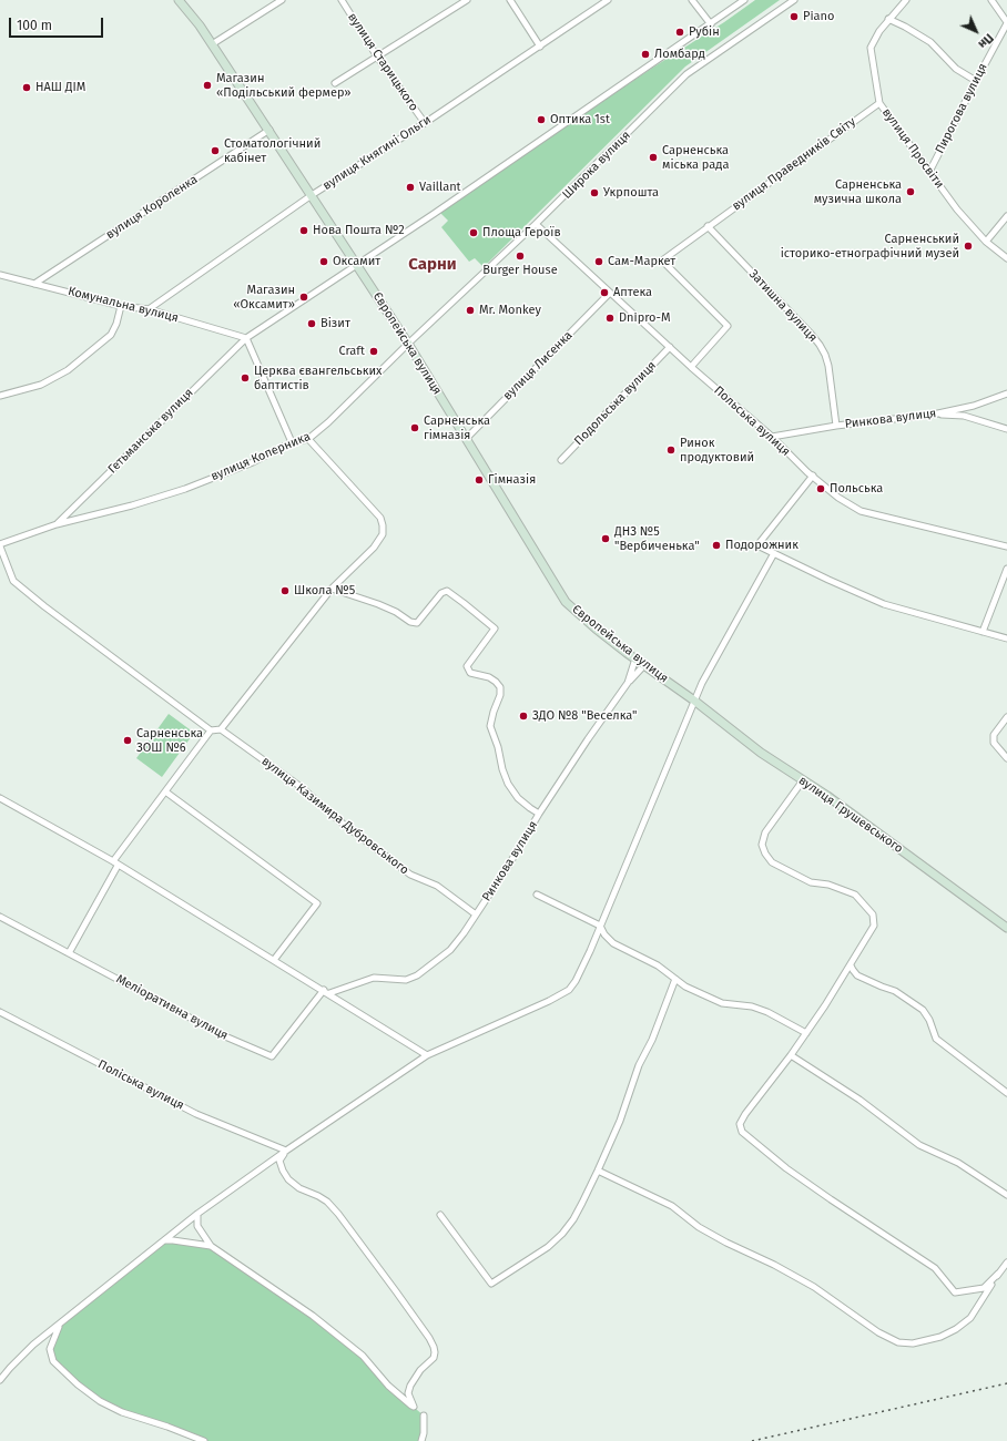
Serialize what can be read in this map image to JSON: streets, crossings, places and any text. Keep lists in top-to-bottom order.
{
  "streets": {
    "main road": ["Європейська вулиця", "вулиця Грушевського"],
    "street": [
      "вулиця Старицького",
      "Пирогова вулиця",
      "вулиця Просвіти",
      "вулиця Княгині Ольги",
      "вулиця Праведників Світу",
      "Широка вулиця",
      "вулиця Короленка",
      "Комунальна вулиця",
      "Затишна вулиця",
      "вулиця Лисенка",
      "Подольська вулиця",
      "Ринкова вулиця",
      "Польська вулиця",
      "Гетьманська вулиця",
      "вулиця Коперника",
      "вулиця Казимира Дубровського",
      "Меліоративна вулиця",
      "Поліська вулиця"
    ]
  },
  "crossings": [
    ["вулиця Старицького", "вулиця Княгині Ольги"],
    ["Пирогова вулиця", "вулиця Просвіти"],
    ["вулиця Просвіти", "вулиця Праведників Світу"],
    ["вулиця Княгині Ольги", "Комунальна вулиця"],
    ["вулиця Княгині Ольги", "Європейська вулиця"],
    ["вулиця Праведників Світу", "Затишна вулиця"],
    ["вулиця Праведників Світу", "Польська вулиця"],
    ["Широка вулиця", "Європейська вулиця"],
    ["Широка вулиця", "Польська вулиця"],
    ["Широка вулиця", "вулиця Коперника"],
    ["вулиця Короленка", "Комунальна вулиця"],
    ["вулиця Короленка", "Європейська вулиця"],
    ["Комунальна вулиця", "Гетьманська вулиця"],
    ["Затишна вулиця", "Ринкова вулиця"],
    ["Європейська вулиця", "вулиця Лисенка"],
    ["Європейська вулиця", "Ринкова вулиця"],
    ["Європейська вулиця", "Гетьманська вулиця"],
    ["Європейська вулиця", "вулиця Коперника"],
    ["Європейська вулиця", "вулиця Грушевського"],
    ["вулиця Лисенка", "Польська вулиця"],
    ["Подольська вулиця", "Польська вулиця"],
    ["Ринкова вулиця", "Польська вулиця"],
    ["Ринкова вулиця", "вулиця Казимира Дубровського"],
    ["Гетьманська вулиця", "вулиця Коперника"]
  ],
  "districts": ["Сарни"],
  "places": [
    "Piano",
    "Рубін",
    "Ломбард",
    "Магазин «Подільський фермер»",
    "НАШ ДІМ",
    "Оптика 1st",
    "Стоматологічний кабінет",
    "Сарненська міська рада",
    "Vaillant",
    "Сарненська музична школа",
    "Укрпошта",
    "Нова Пошта №2",
    "Площа Героїв",
    "Сарненський історико-етнографічний музей",
    "Burger House",
    "Оксамит",
    "Сам-Маркет",
    "Аптека",
    "Магазин «Оксамит»",
    "Mr. Monkey",
    "Dnipro-M",
    "Візит",
    "Craft",
    "Церква євангельських баптистів",
    "Сарненська гімназія",
    "Ринок продуктовий",
    "Гімназія",
    "Польська",
    "ДНЗ №5 \"Вербиченька\"",
    "Подорожник",
    "Школа №5",
    "ЗДО №8 \"Веселка\"",
    "Сарненська ЗОШ №6"
  ],
  "scale_bar": "100 m",
  "north": "bottom right"
}
